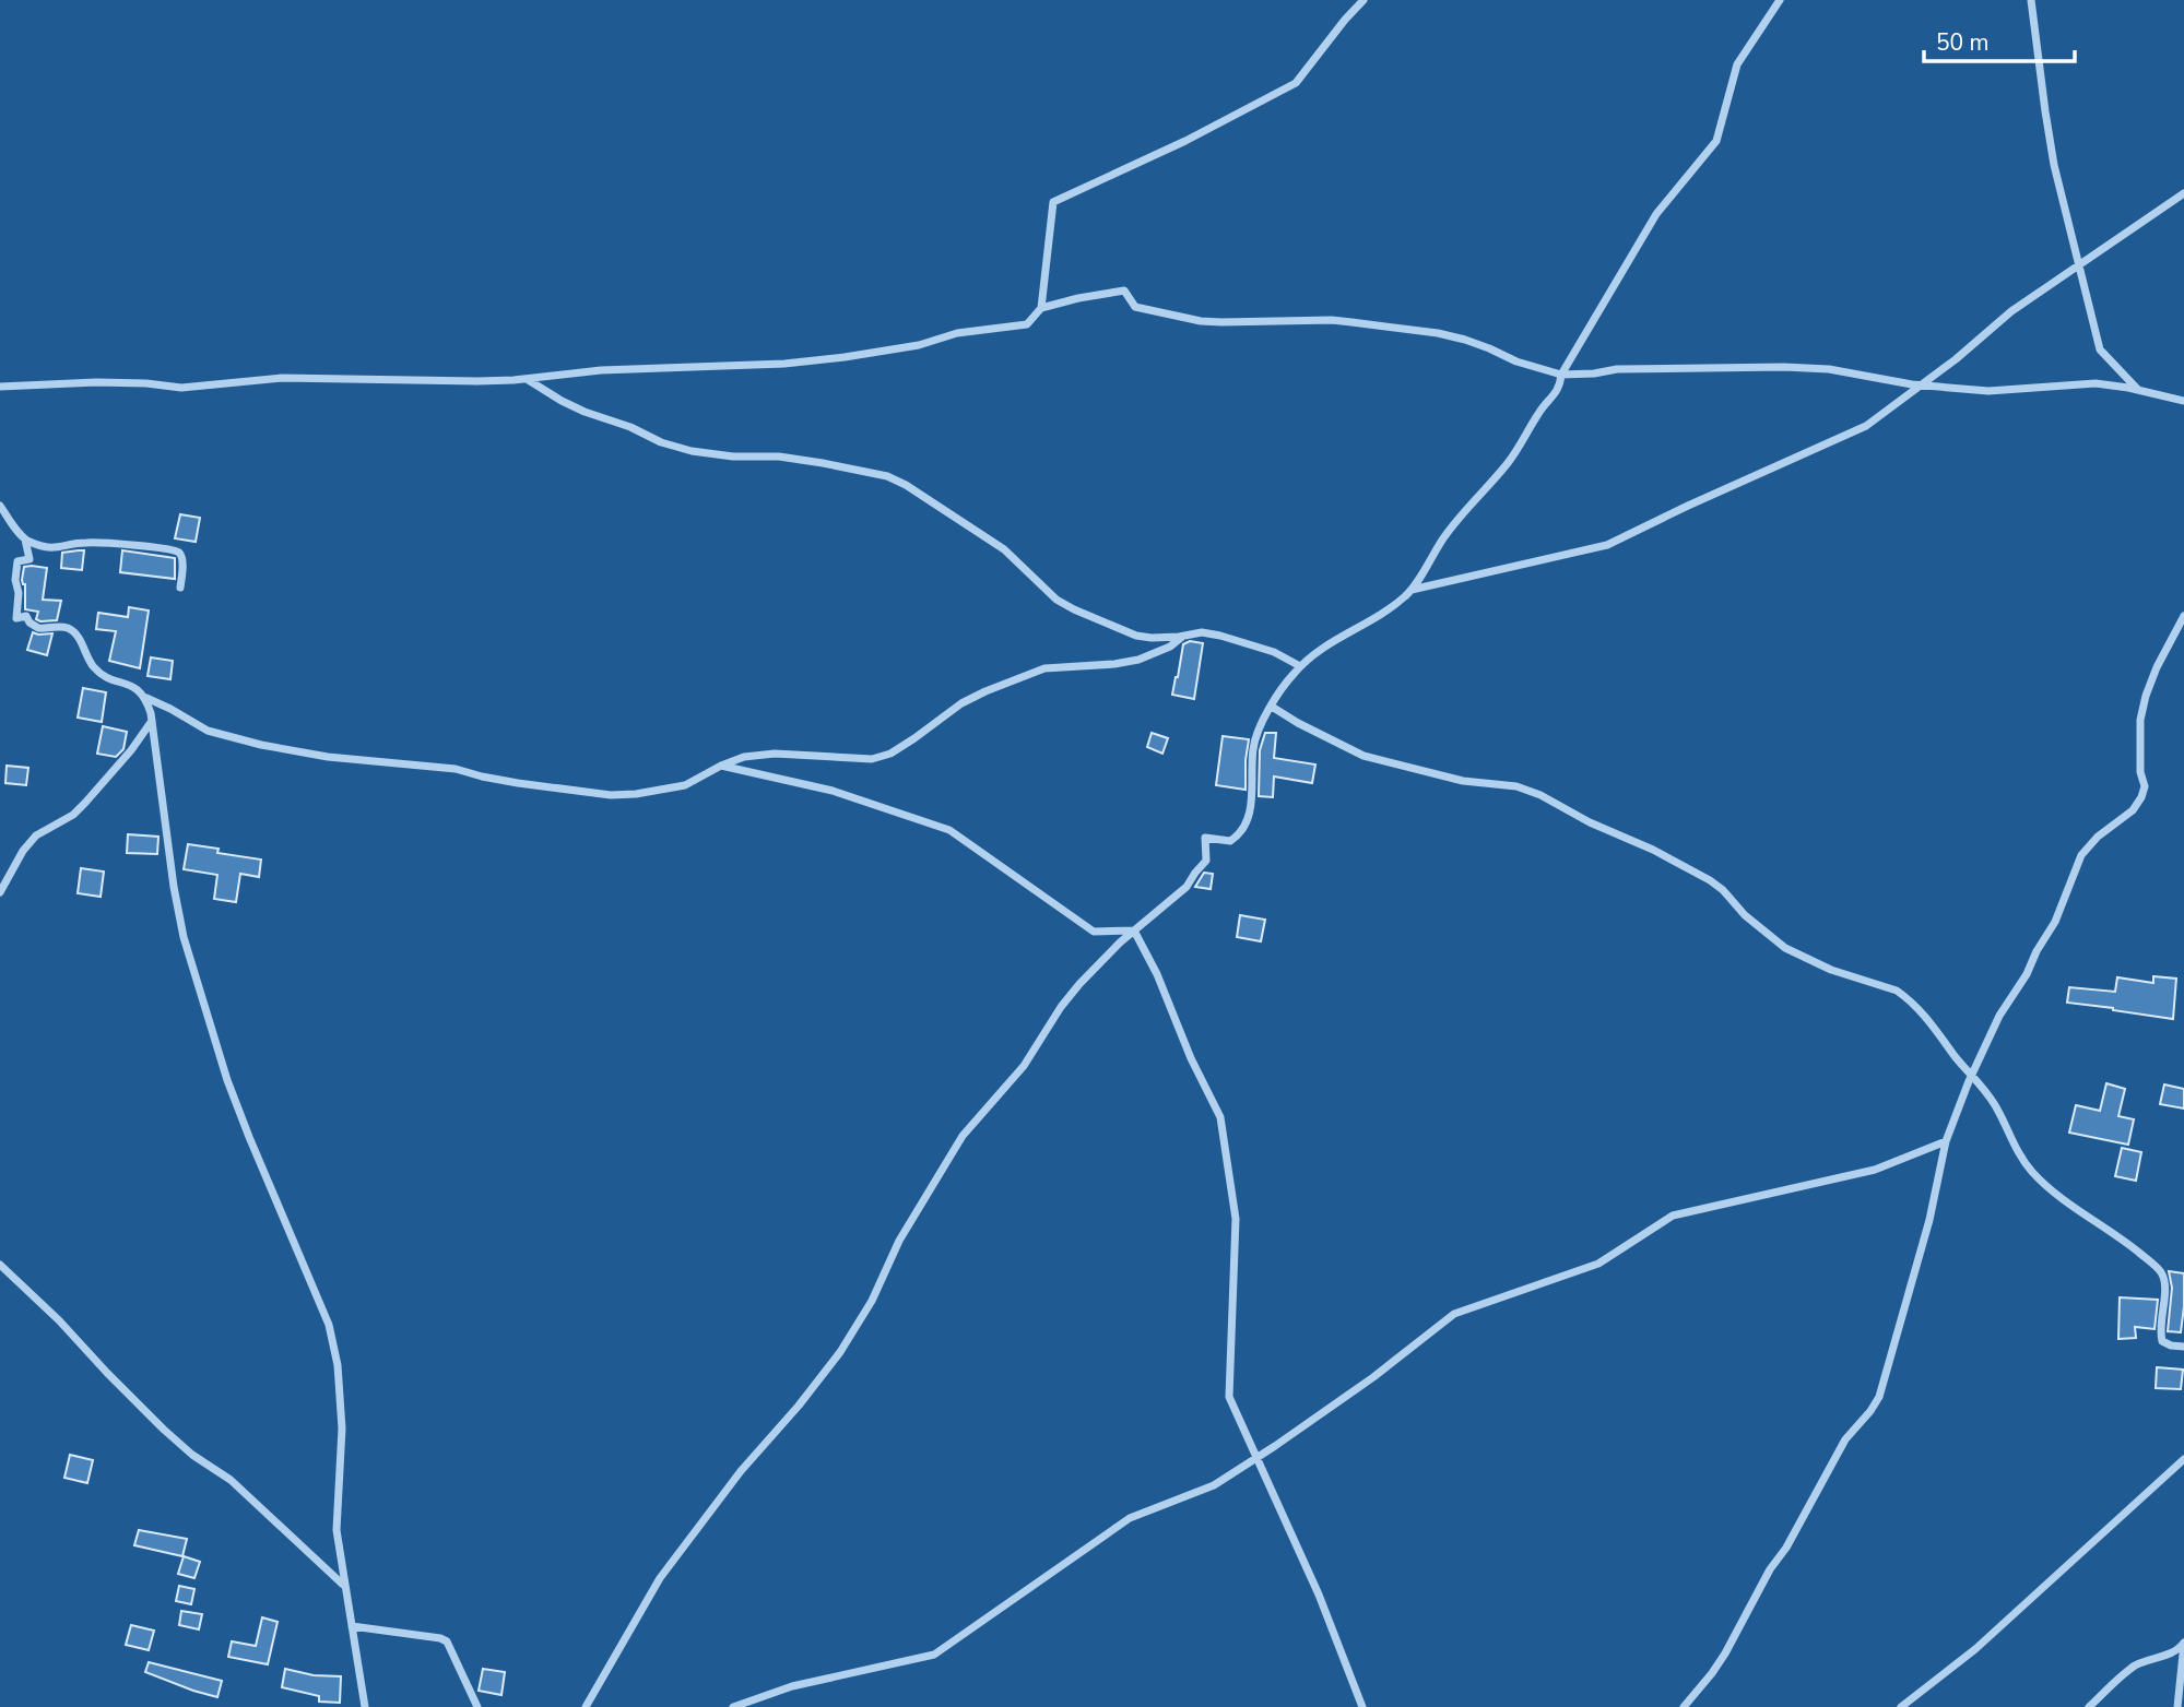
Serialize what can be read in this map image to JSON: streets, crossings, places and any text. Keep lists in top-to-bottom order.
{
  "scale_bar": "50 m"
}
